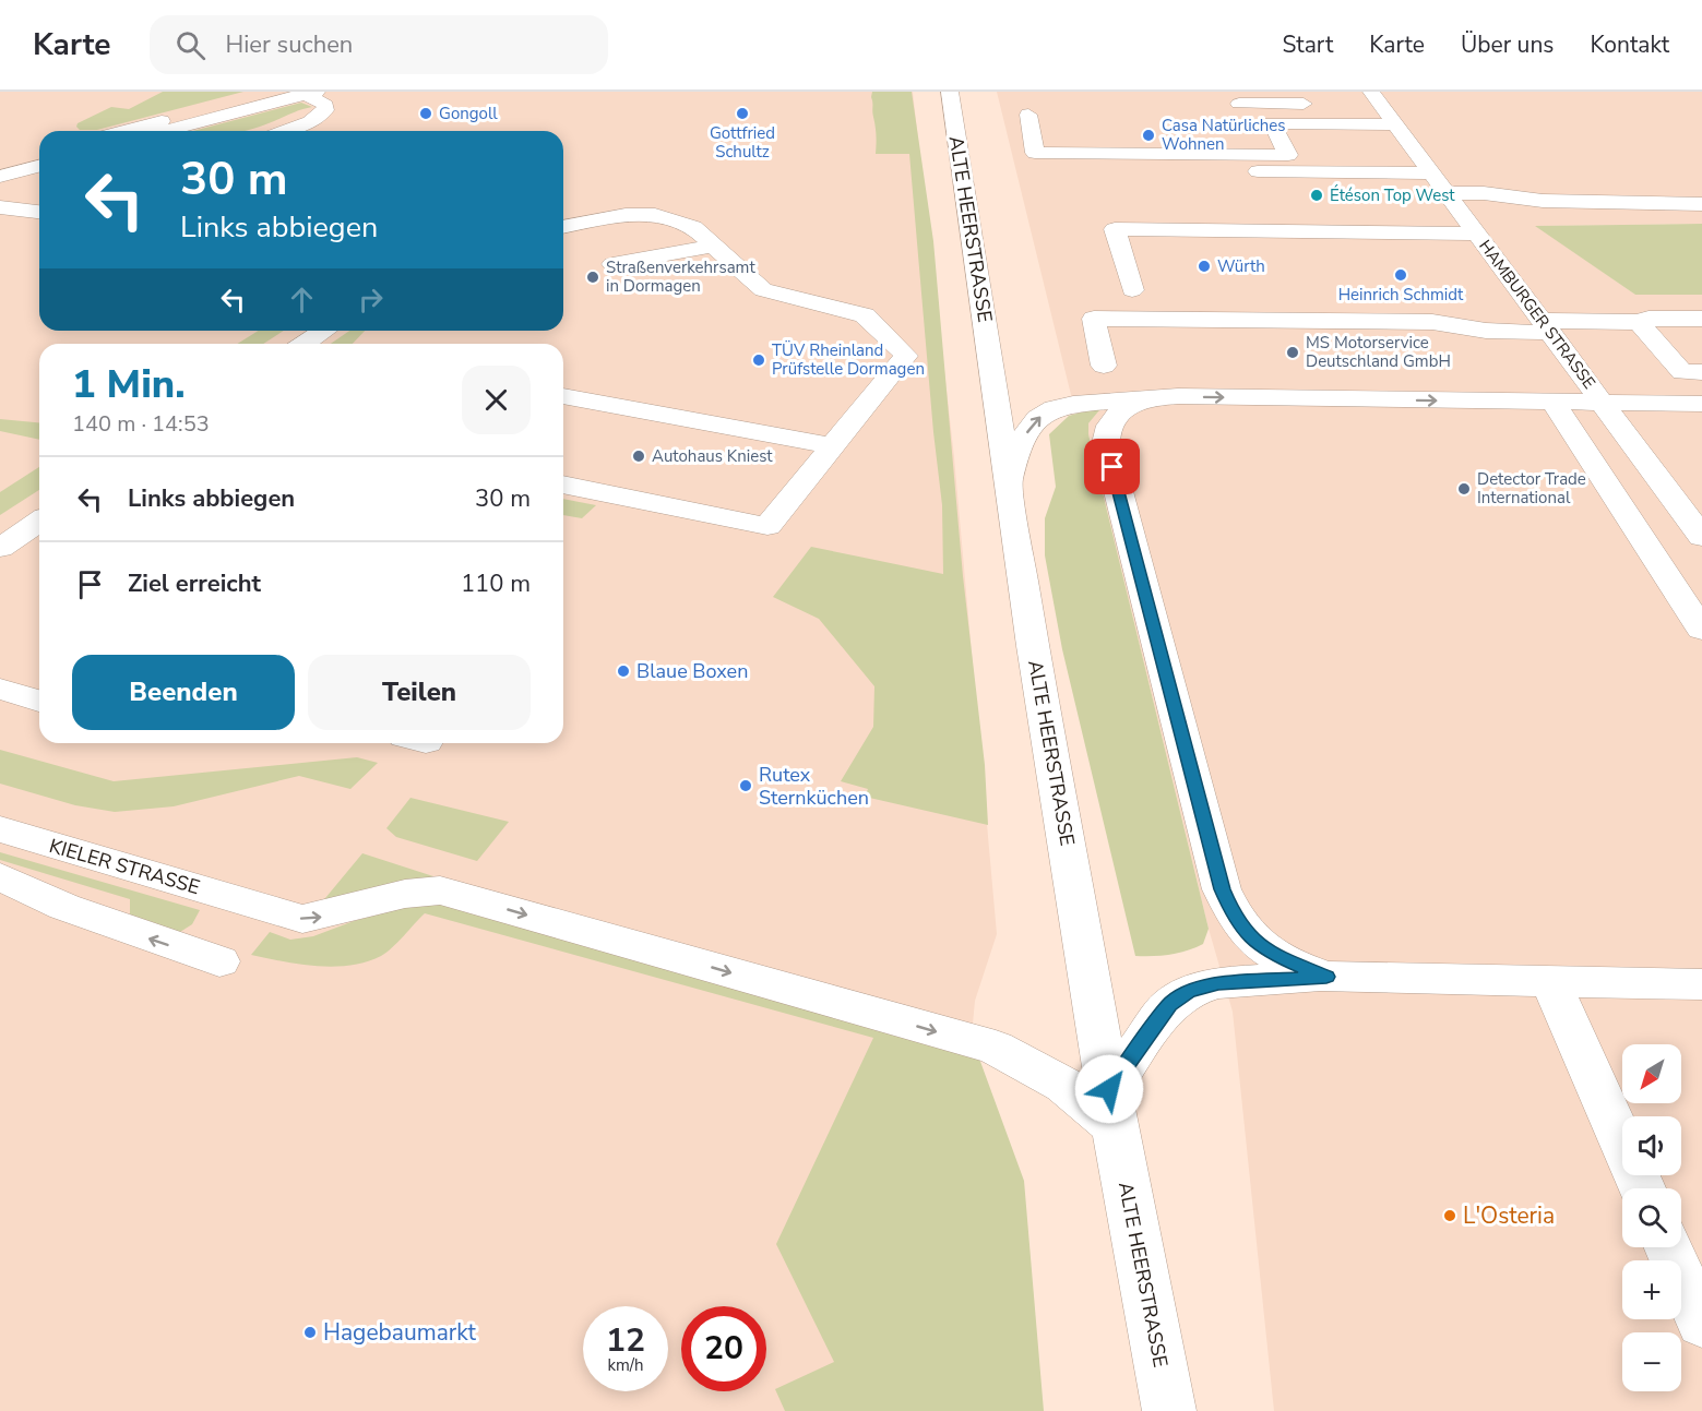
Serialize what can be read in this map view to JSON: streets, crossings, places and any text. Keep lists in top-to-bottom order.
{
  "streets": {
    "street": ["ALTE HEERSTRASSE", "HAMBURGER STRASSE", "KIELER STRASSE"]
  },
  "crossings": [
    ["ALTE HEERSTRASSE", "KIELER STRASSE"]
  ],
  "one_way": ["KIELER STRASSE"],
  "places": [
    "Gongoll",
    "Gottfried Schultz",
    "Casa Natürliches Wohnen",
    "Étéson Top West",
    "Würth",
    "Heinrich Schmidt",
    "Straßenverkehrsamt in Dormagen",
    "MS Motorservice Deutschland GmbH",
    "TÜV Rheinland Prüfstelle Dormagen",
    "Autohaus Kniest",
    "Detector Trade International",
    "Blaue Boxen",
    "Rutex Sternküchen",
    "L'Osteria",
    "Hagebaumarkt"
  ],
  "north": "bottom left",
  "page": {
    "header": "Karte",
    "search": "Hier suchen",
    "nav": [
      "Start",
      "Karte",
      "Über uns",
      "Kontakt"
    ],
    "turn": ["30 m", "Links abbiegen"],
    "heading": ["1 Min.", "140 m · 14:53"],
    "list": [
      {
        "name": "Links abbiegen",
        "value": "30 m"
      },
      {
        "name": "Ziel erreicht",
        "value": "110 m"
      }
    ],
    "buttons": ["Beenden", "Teilen"],
    "map_buttons": ["+", "−"],
    "speed": "12 km/h",
    "limit": "20"
  }
}
